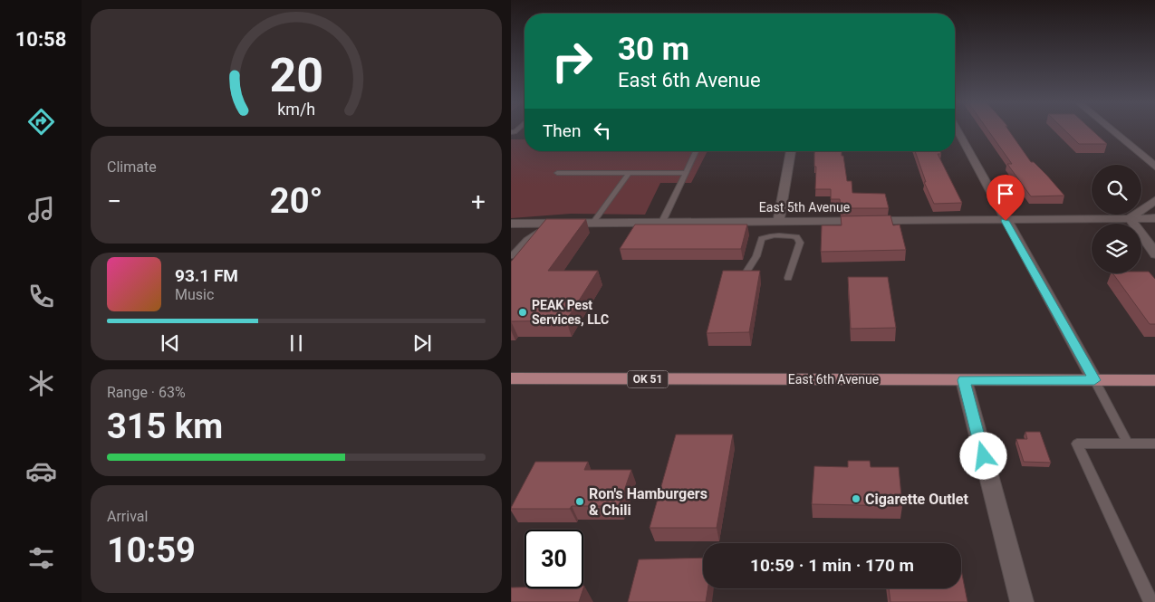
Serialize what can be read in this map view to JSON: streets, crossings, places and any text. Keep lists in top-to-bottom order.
{
  "streets": {
    "main road": ["OK 51", "East 6th Avenue"],
    "street": ["East 5th Avenue"]
  },
  "places": ["PEAK Pest Services, LLC", "Cigarette Outlet", "Ron's Hamburgers & Chili"],
  "page": {
    "tabs": "10:58",
    "turn": ["30 m", "East 6th Avenue"],
    "then": "Then",
    "tile": [
      "Climate",
      ["Range · 63%", "315 km"],
      ["Arrival", "10:59"]
    ],
    "heat": ["−", "20°", "+"],
    "song": ["93.1 FM", "Music"],
    "limit": "30",
    "trip": "10:59 · 1 min · 170 m",
    "gauge": ["20", "km/h"]
  }
}
